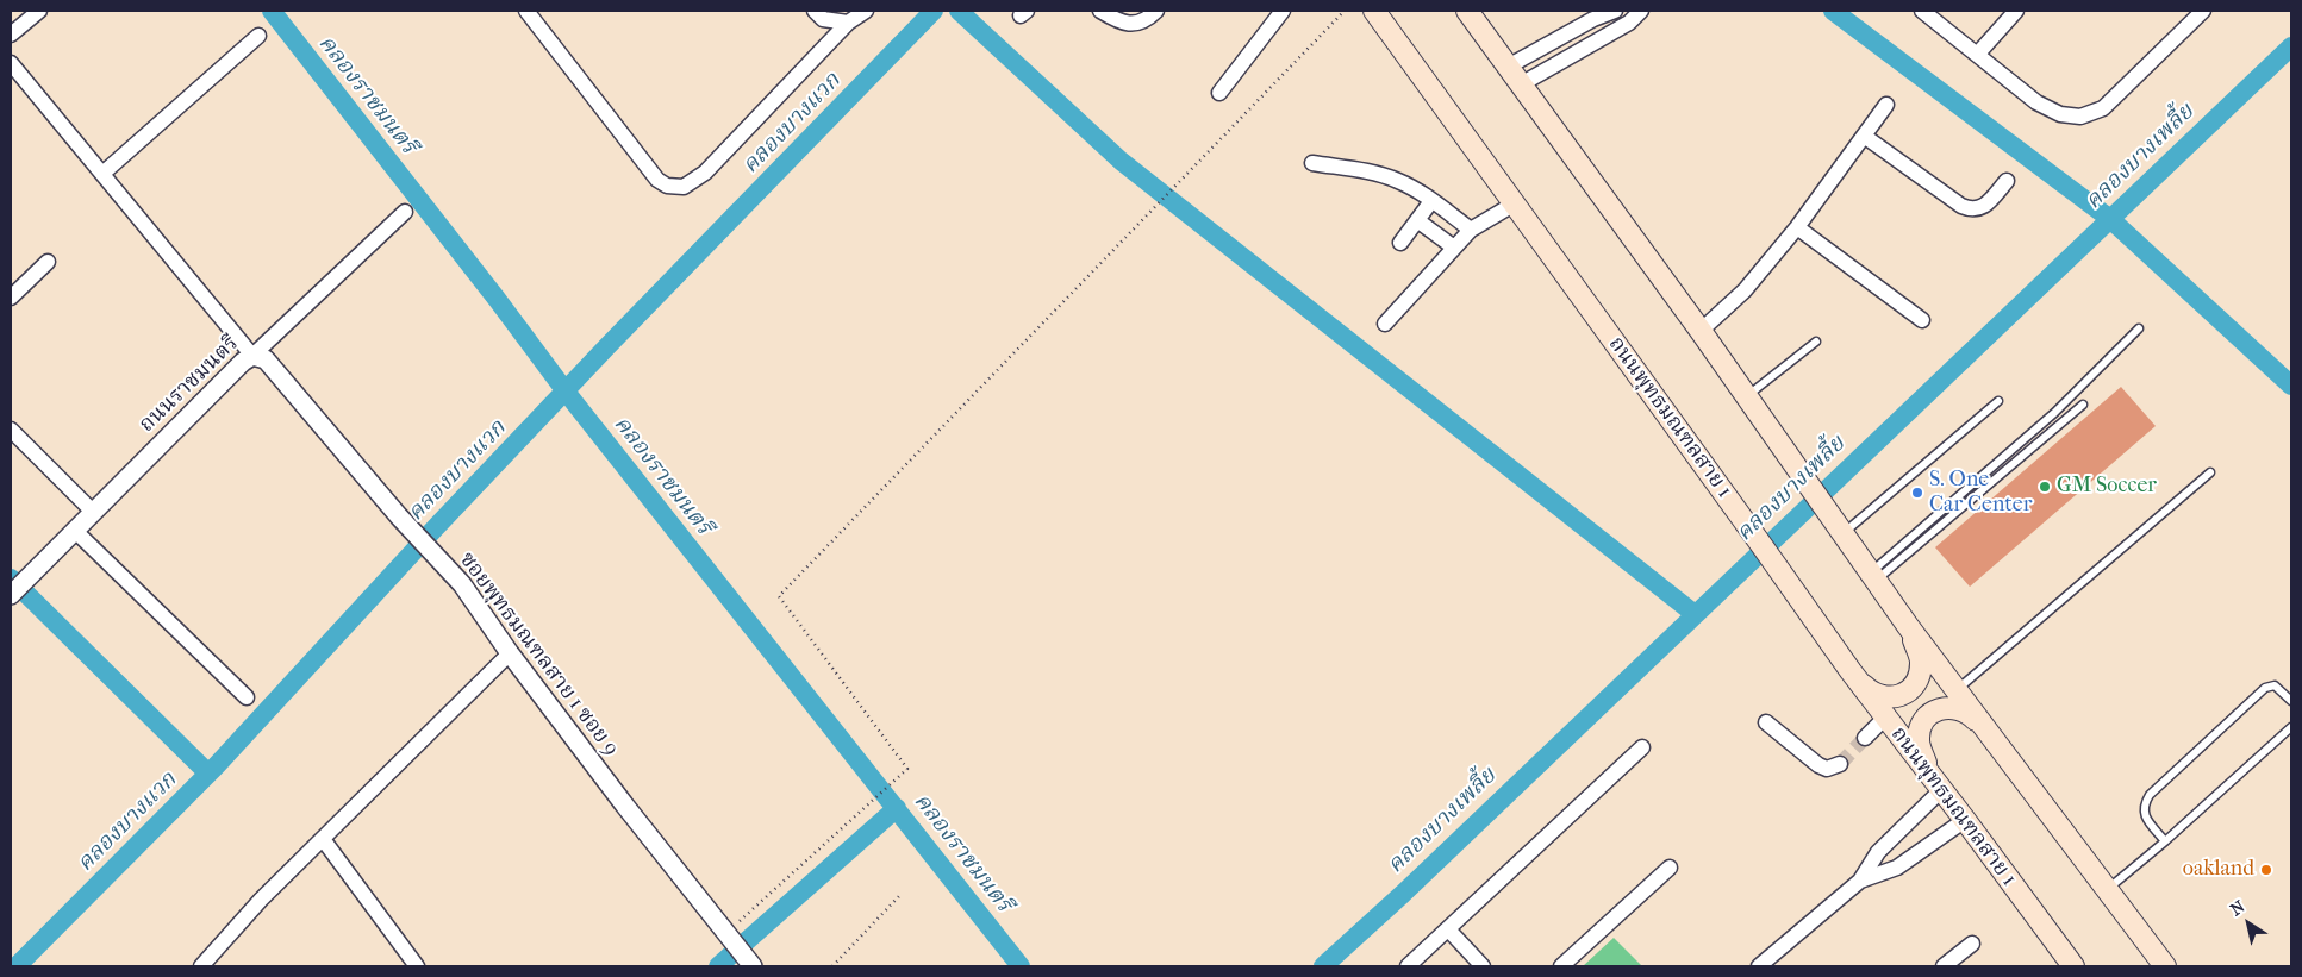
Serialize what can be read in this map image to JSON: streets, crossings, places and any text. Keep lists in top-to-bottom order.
{
  "streets": {
    "main road": ["ถนนพุทธมณฑลสาย 1"],
    "street": ["ถนนราชมนตรี", "ซอยพุทธมณฑลสาย 1 ซอย 9"]
  },
  "crossings": [
    ["ถนนราชมนตรี", "ซอยพุทธมณฑลสาย 1 ซอย 9"]
  ],
  "water": ["คลองราชมนตรี", "คลองบางแวก", "คลองบางเพลี้ย"],
  "places": ["GM Soccer", "S. One Car Center", "oakland"],
  "north": "top left"
}
